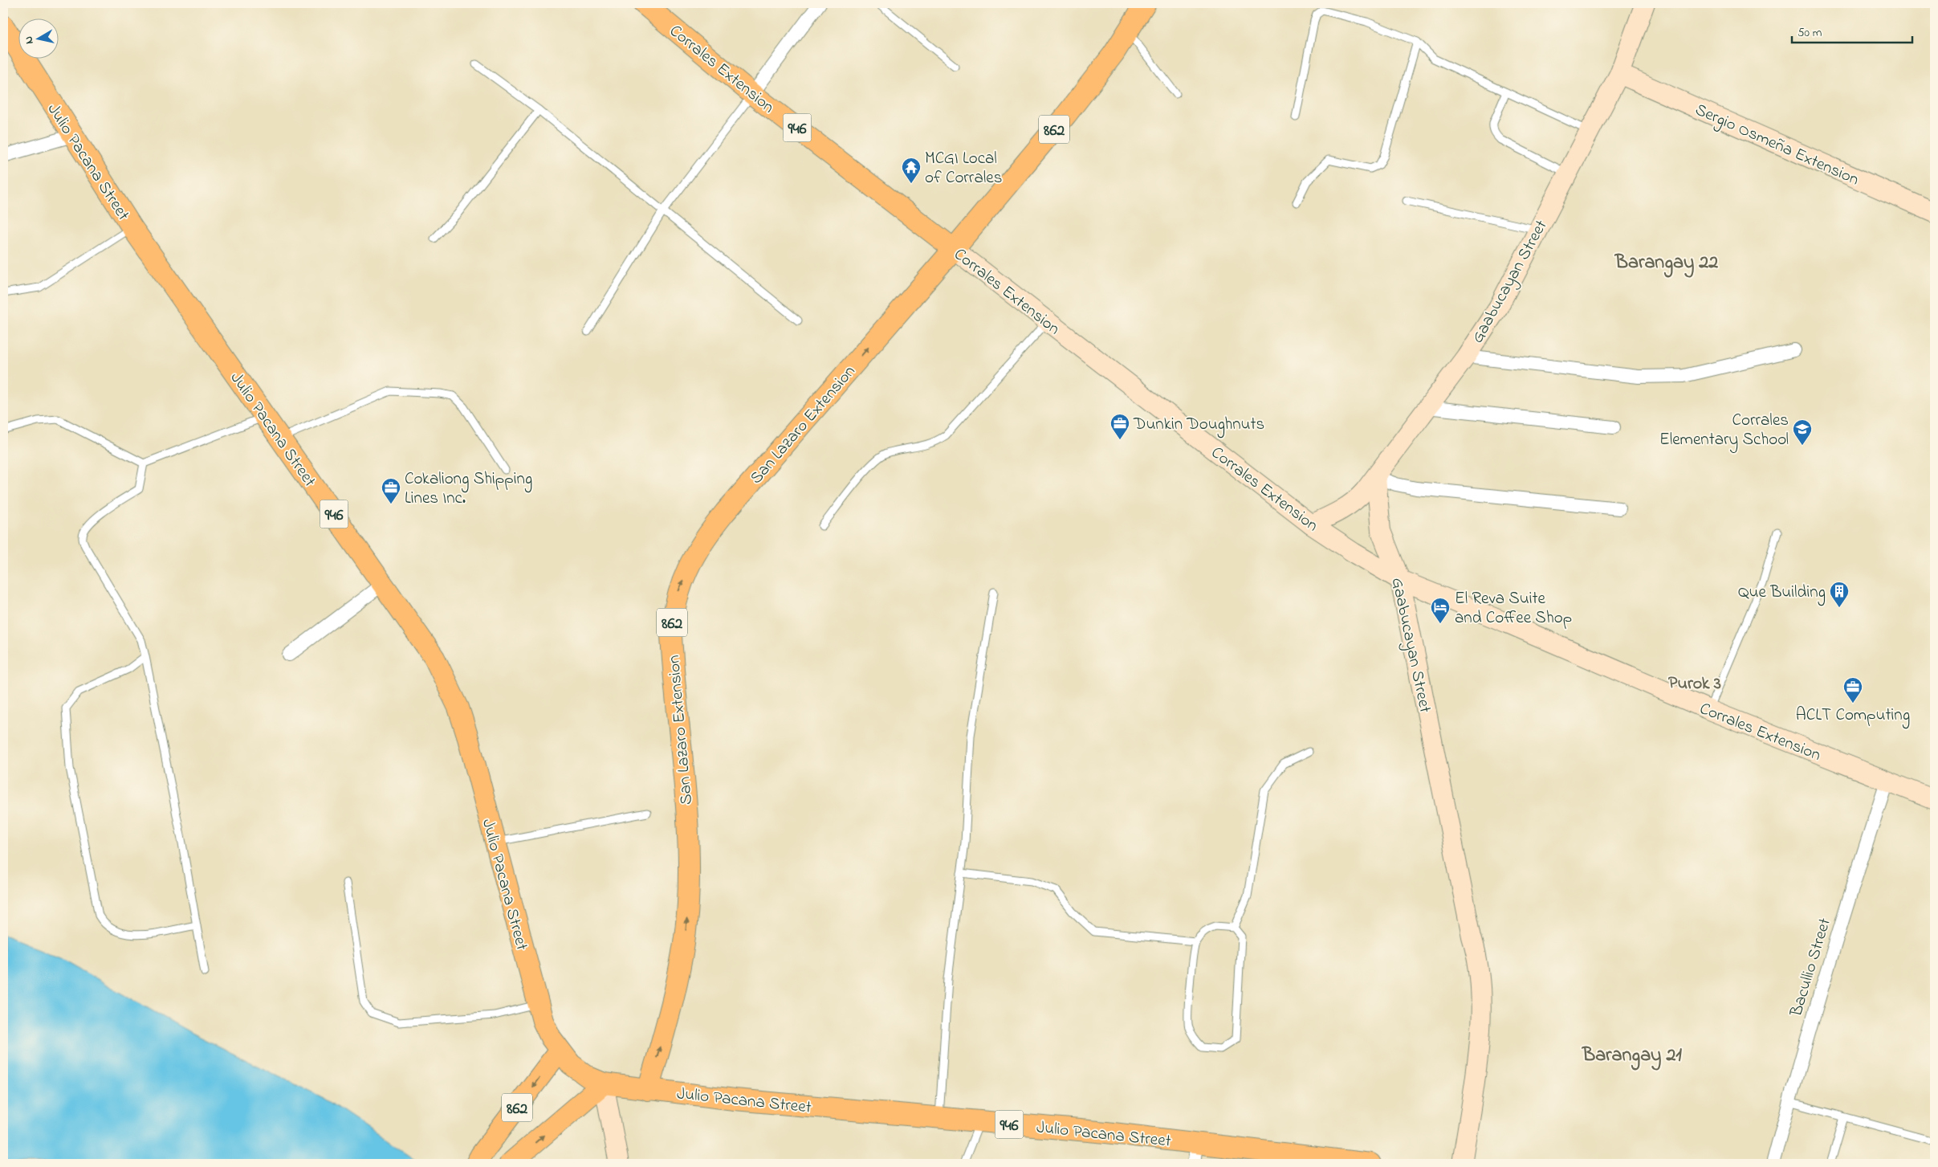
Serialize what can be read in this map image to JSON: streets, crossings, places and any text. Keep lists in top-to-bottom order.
{
  "streets": {
    "main road": [
      "Corrales Extension",
      "946",
      "862",
      "Sergio Osmeña Extension",
      "Julio Pacana Street",
      "Gaabucayan Street",
      "San Lazaro Extension"
    ],
    "street": ["Bacullio Street"]
  },
  "crossings": [
    ["Corrales Extension", "862"],
    ["Corrales Extension", "Gaabucayan Street"],
    ["Corrales Extension", "San Lazaro Extension"],
    ["Corrales Extension", "Bacullio Street"],
    ["862", "Julio Pacana Street"],
    ["862", "San Lazaro Extension"],
    ["Sergio Osmeña Extension", "Gaabucayan Street"],
    ["Julio Pacana Street", "San Lazaro Extension"]
  ],
  "one_way": ["San Lazaro Extension"],
  "districts": ["Barangay 22", "Purok 3", "Barangay 21"],
  "places": {
    "temple": ["MCGI Local of Corrales"],
    "office": ["Dunkin Doughnuts", "Cokaliong Shipping Lines Inc.", "ACLT Computing"],
    "school or university": ["Corrales Elementary School"],
    "building": ["Que Building"],
    "hotel": ["El Reva Suite and Coffee Shop"]
  },
  "scale_bar": "50 m",
  "north": "left"
}
